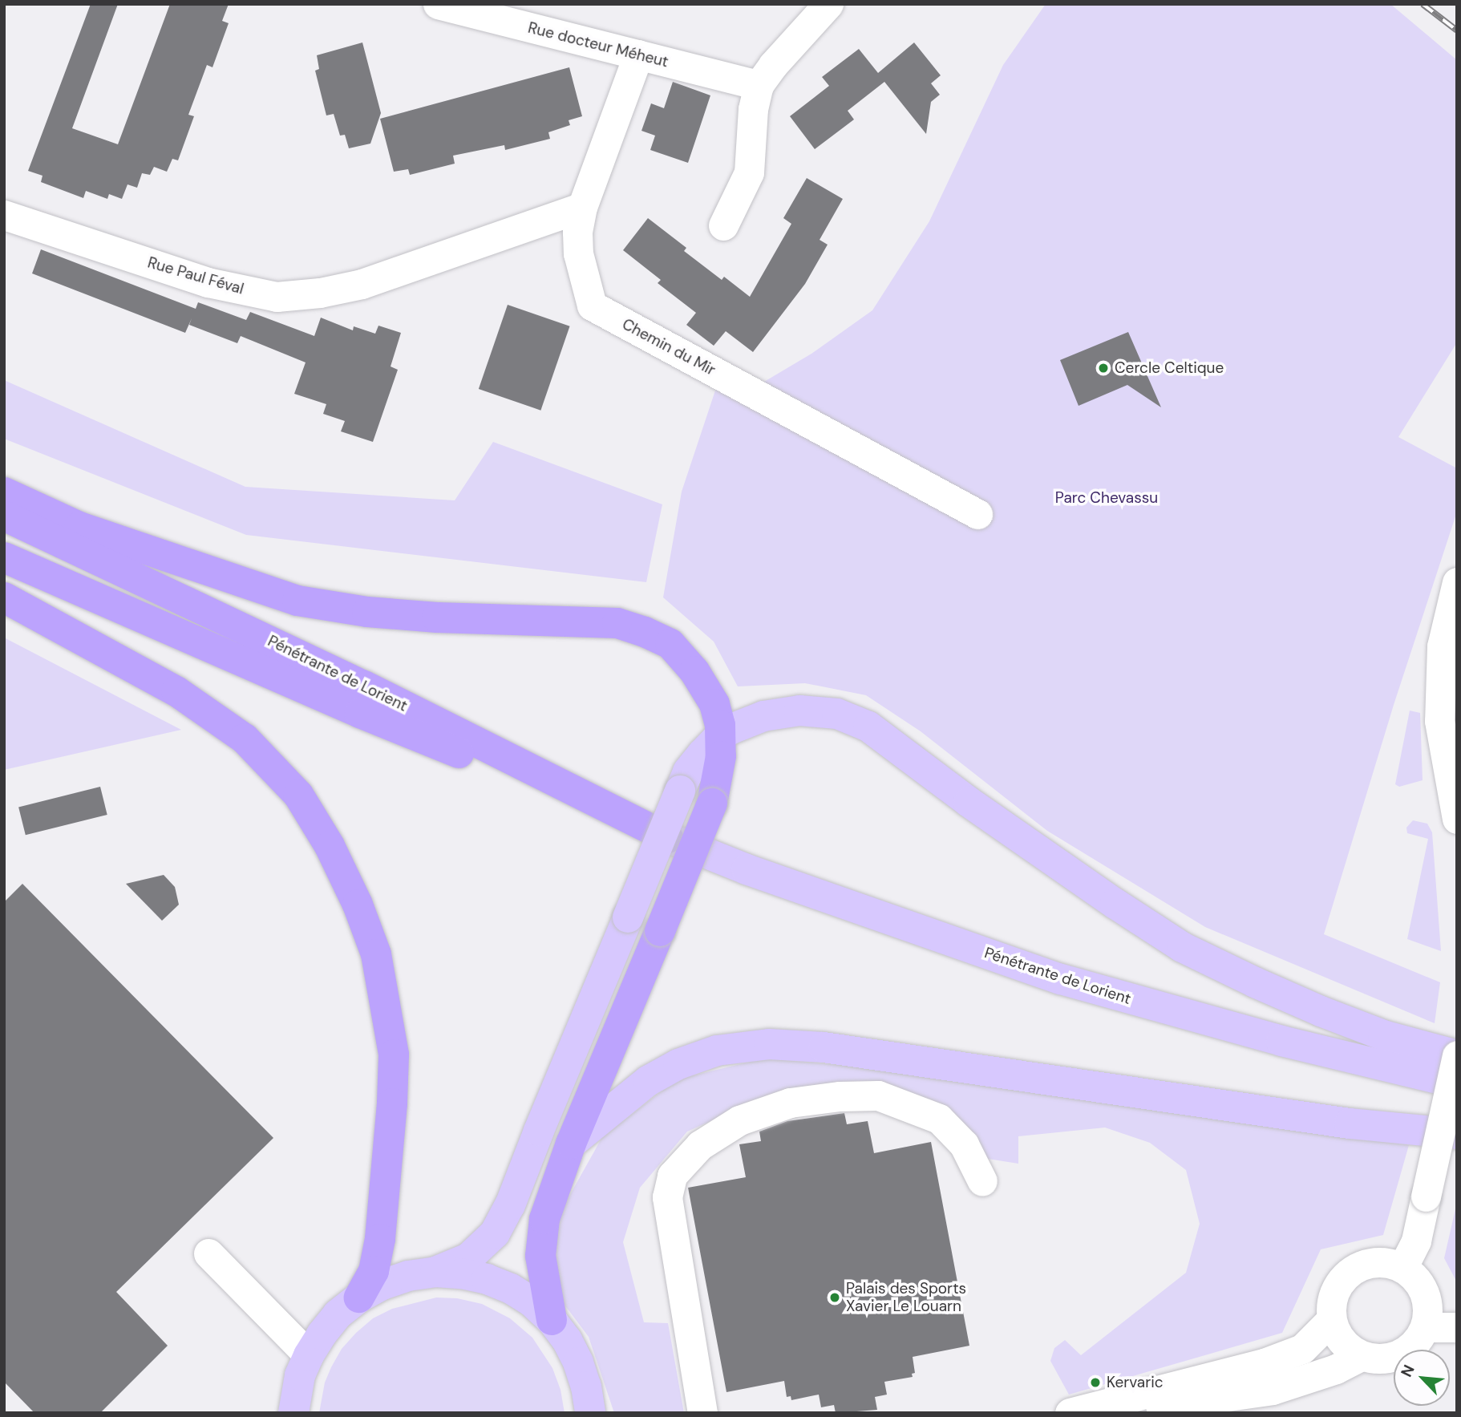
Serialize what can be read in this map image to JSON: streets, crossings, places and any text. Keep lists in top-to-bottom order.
{
  "streets": {
    "highway": ["Pénétrante de Lorient"],
    "street": ["Rue docteur Méheut", "Rue Paul Féval", "Chemin du Mir"]
  },
  "crossings": [
    ["Rue docteur Méheut", "Chemin du Mir"],
    ["Rue Paul Féval", "Chemin du Mir"]
  ],
  "parks": ["Parc Chevassu"],
  "places": ["Cercle Celtique", "Palais des Sports Xavier Le Louarn", "Kervaric"],
  "north": "top left"
}
